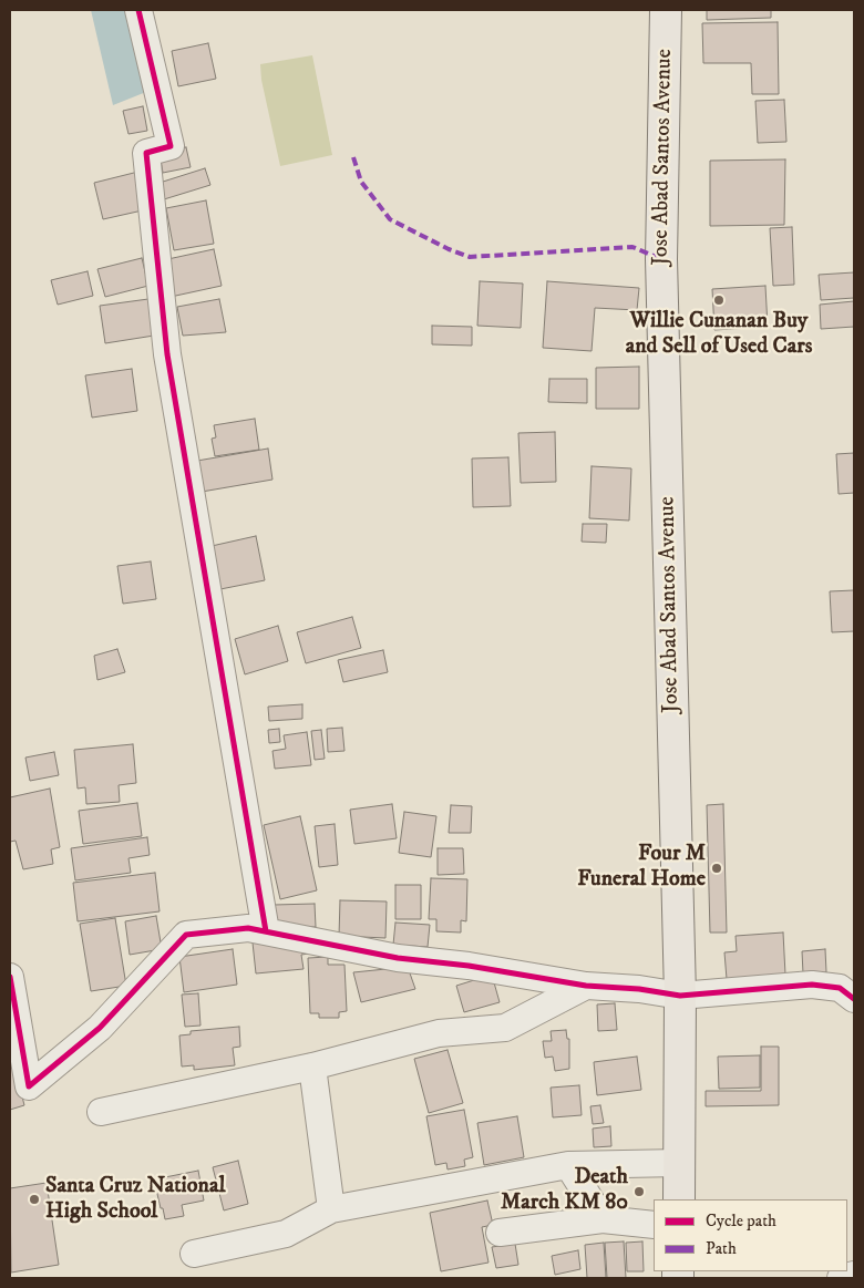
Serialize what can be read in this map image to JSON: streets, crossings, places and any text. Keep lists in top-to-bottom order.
{
  "streets": {
    "main road": ["Jose Abad Santos Avenue"]
  },
  "places": [
    "Willie Cunanan Buy and Sell of Used Cars",
    "Four M Funeral Home",
    "Death March KM 80",
    "Santa Cruz National High School"
  ],
  "legend": ["Cycle path", "Path"]
}
